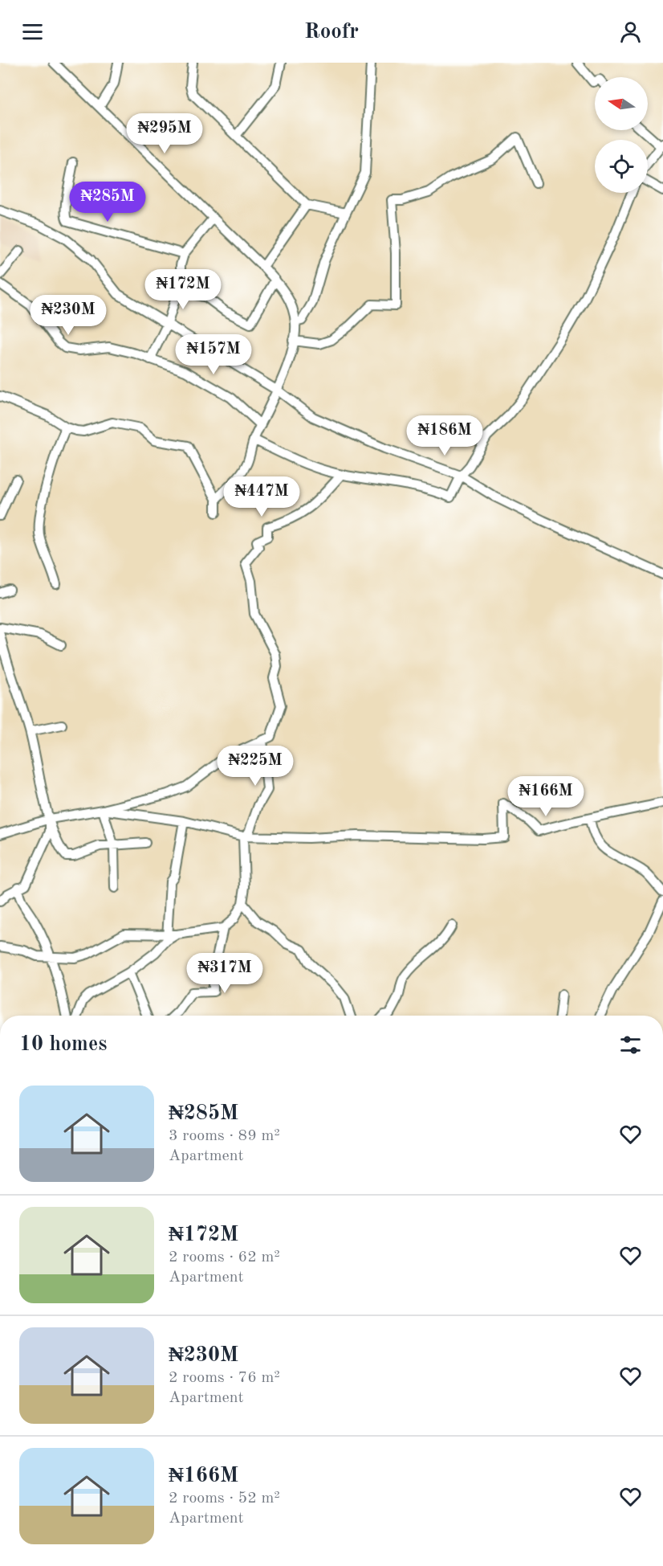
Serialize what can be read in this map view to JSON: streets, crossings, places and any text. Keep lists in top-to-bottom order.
{
  "north": "left",
  "page": {
    "header": "Roofr",
    "price": [
      "₦295M",
      "₦285M",
      "₦172M",
      "₦230M",
      "₦157M",
      "₦186M",
      "₦447M",
      "₦225M",
      "₦166M",
      "₦317M"
    ],
    "heading": "10 homes",
    "list": [
      {
        "name": "₦285M",
        "note": "3 rooms · 89 m² · Apartment"
      },
      {
        "name": "₦172M",
        "note": "2 rooms · 62 m² · Apartment"
      },
      {
        "name": "₦230M",
        "note": "2 rooms · 76 m² · Apartment"
      },
      {
        "name": "₦166M",
        "note": "2 rooms · 52 m² · Apartment"
      }
    ]
  }
}
